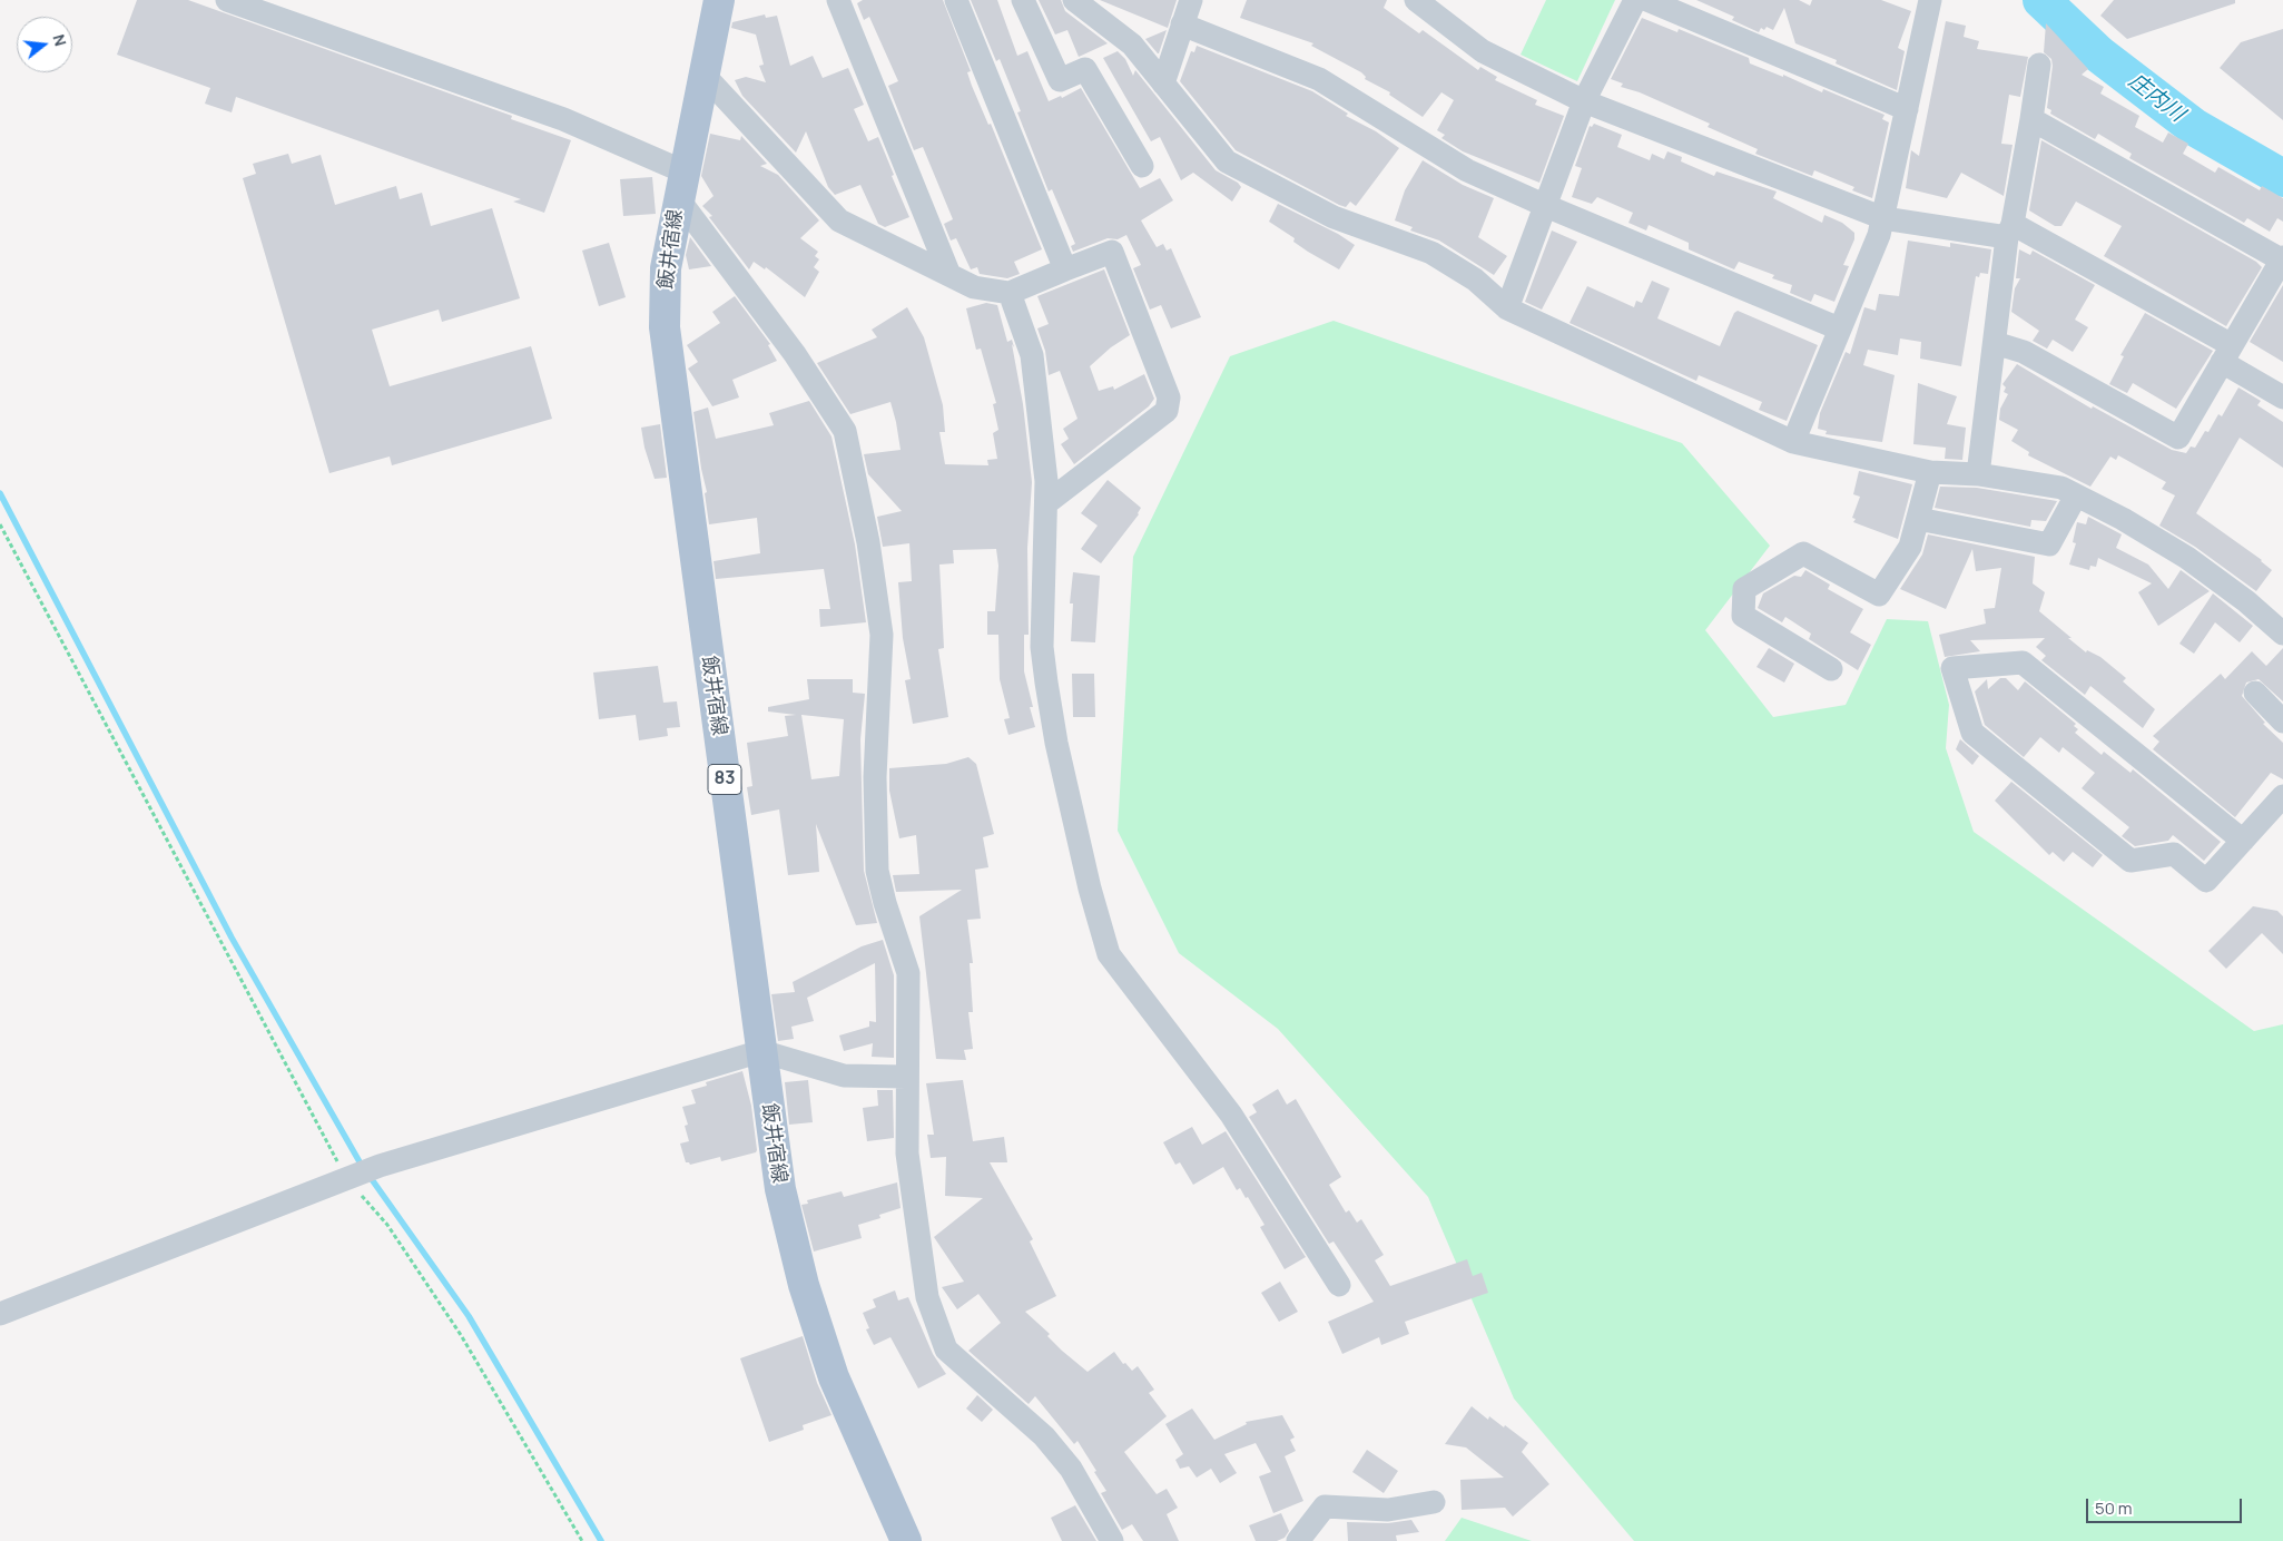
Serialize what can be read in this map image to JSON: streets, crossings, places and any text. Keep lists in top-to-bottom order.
{
  "streets": {
    "main road": ["飯井宿線", "83"]
  },
  "water": ["庄内川"],
  "scale_bar": "50 m",
  "north": "right"
}
